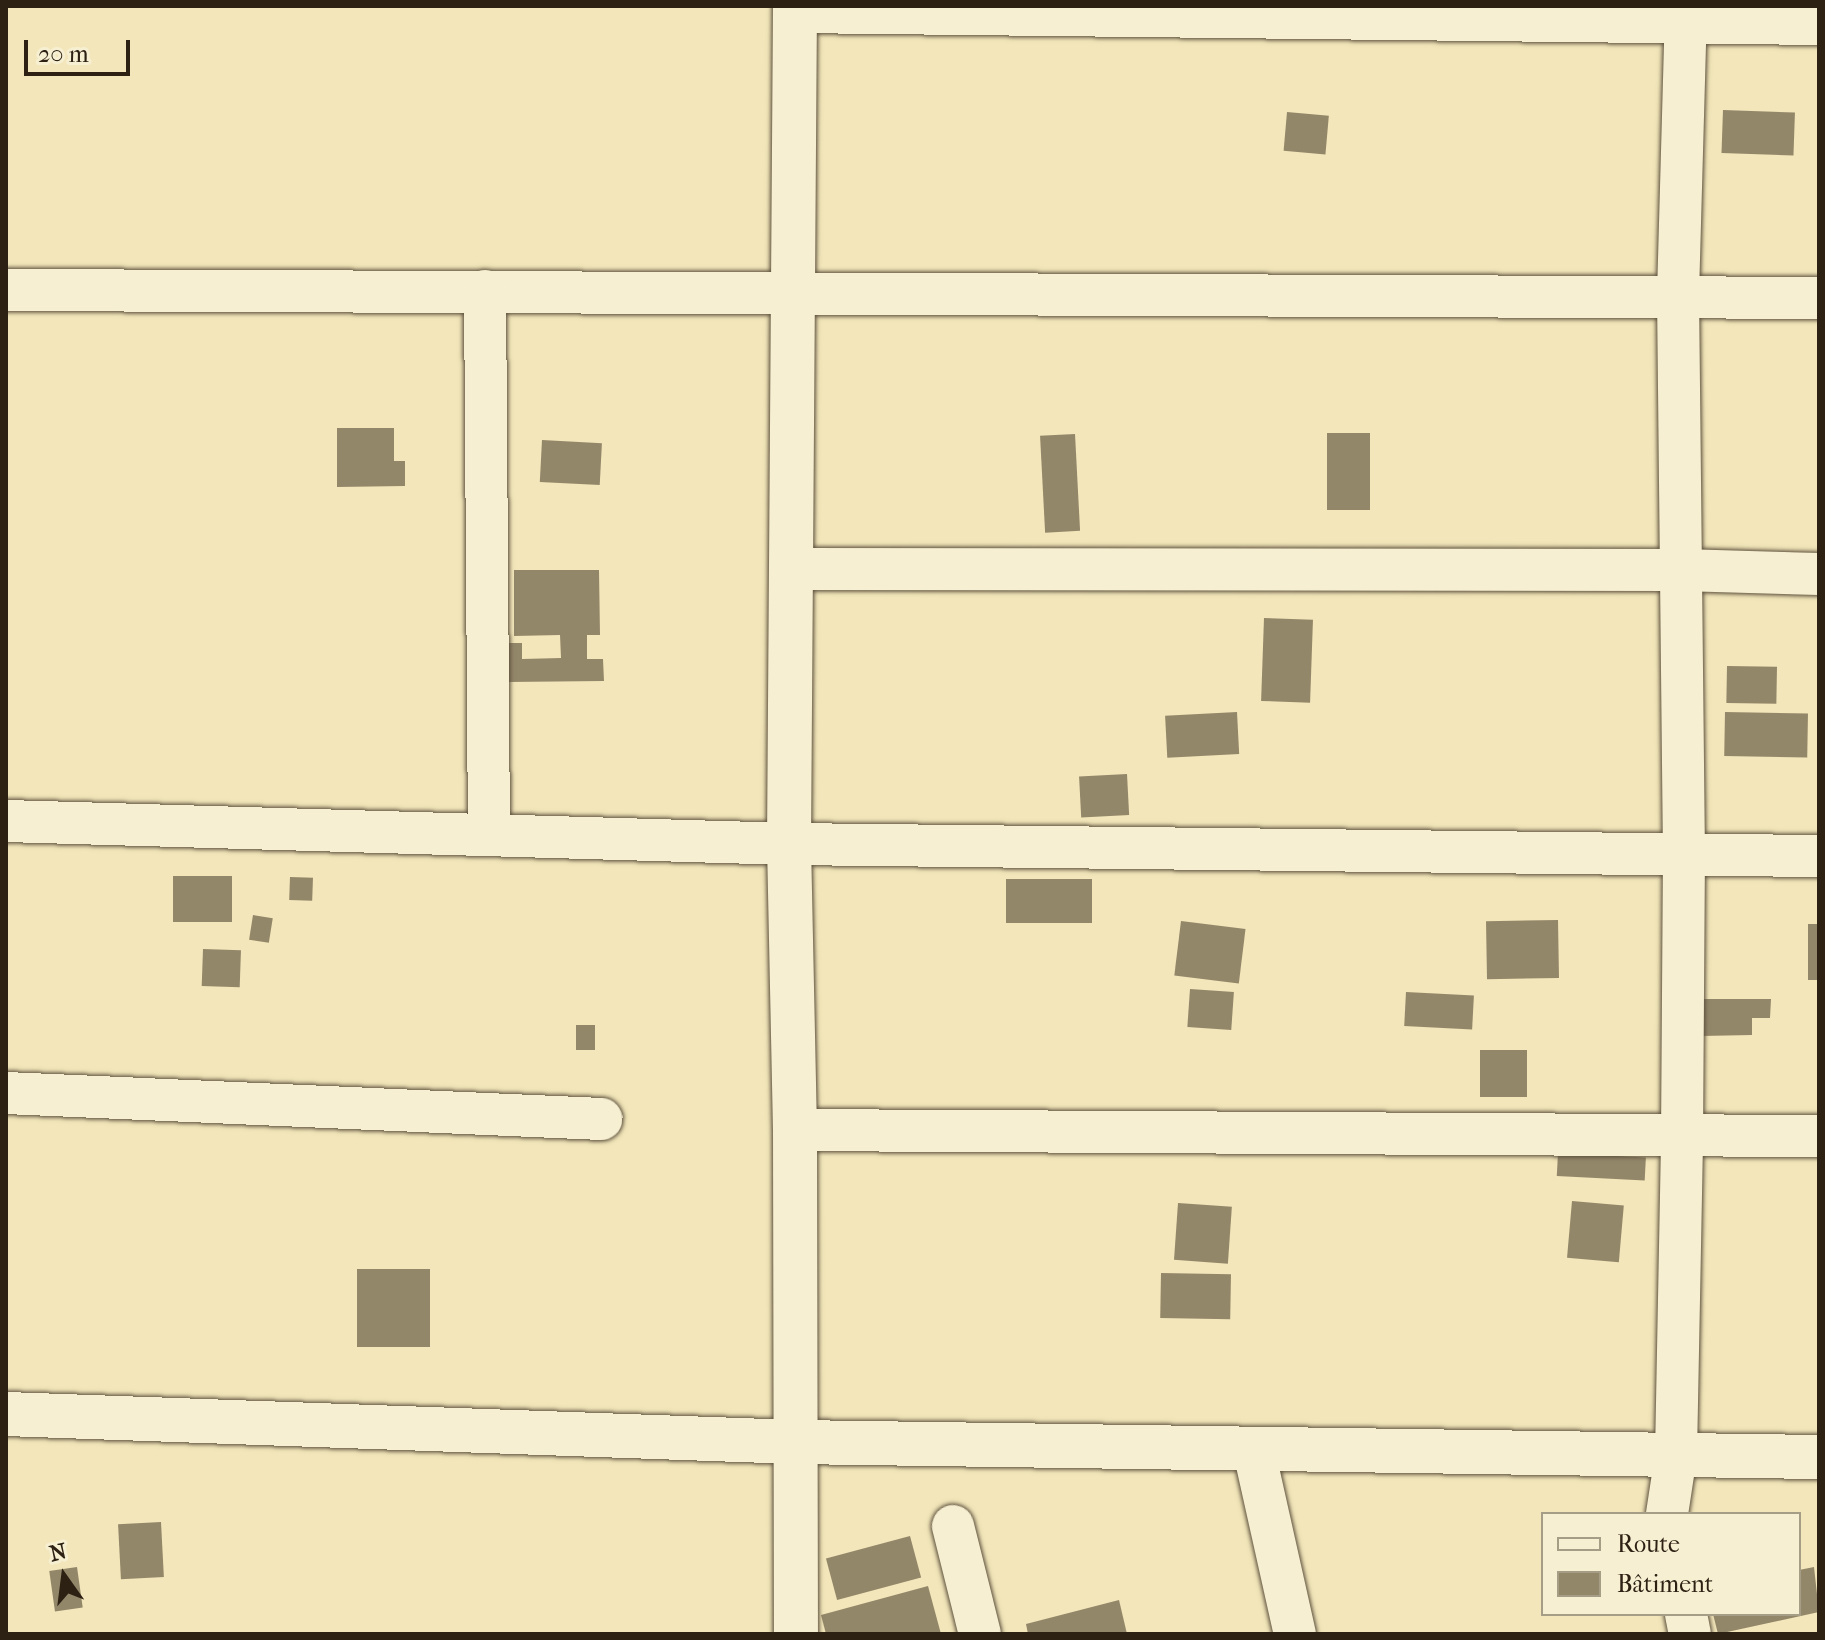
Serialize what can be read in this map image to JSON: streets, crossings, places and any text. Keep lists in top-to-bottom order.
{
  "legend": ["Route", "Bâtiment"],
  "scale_bar": "20 m",
  "north": "top"
}
